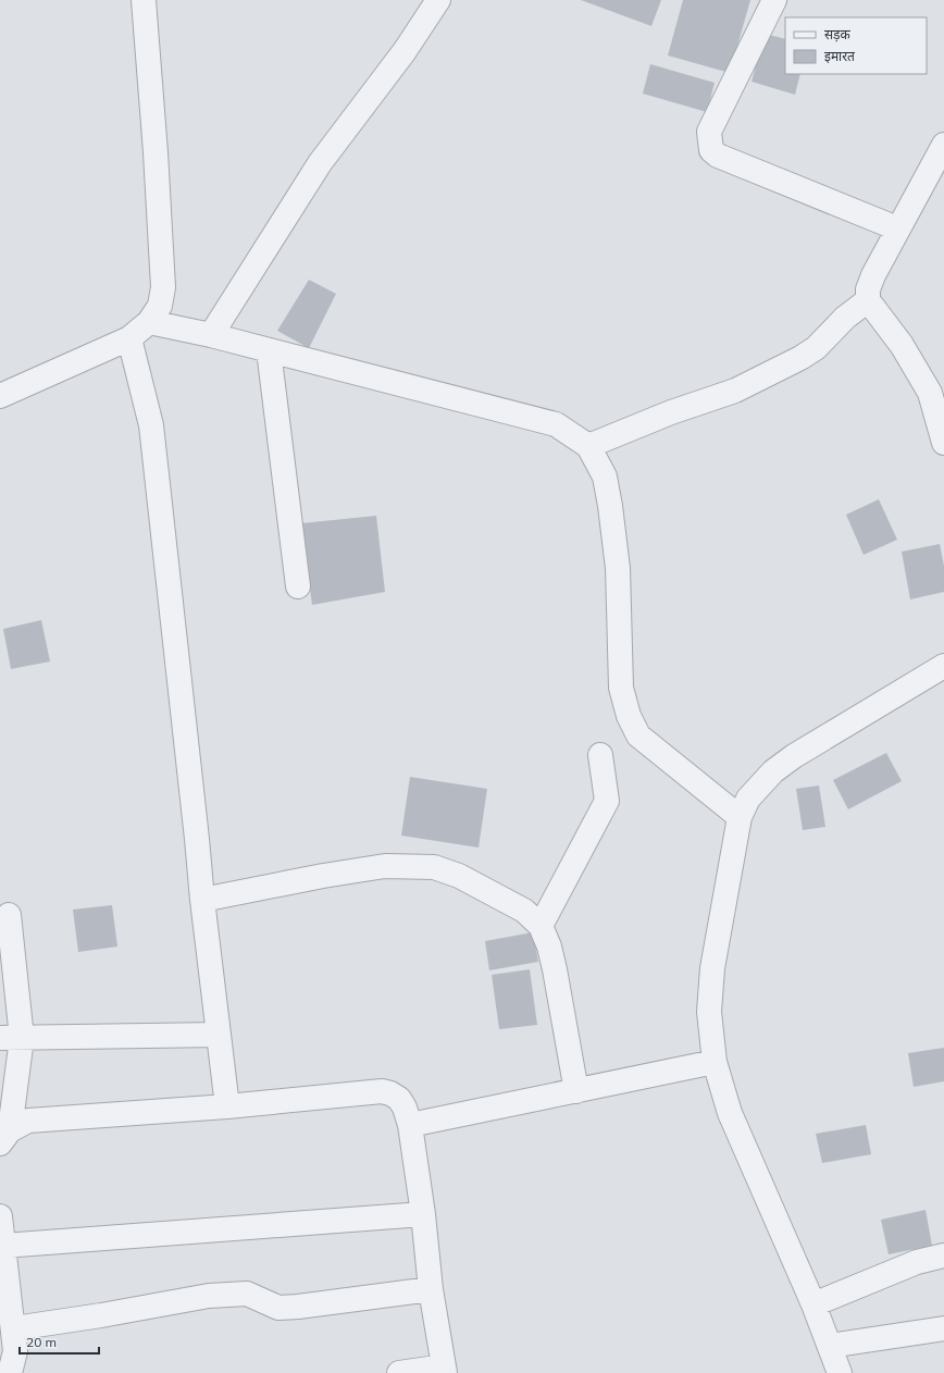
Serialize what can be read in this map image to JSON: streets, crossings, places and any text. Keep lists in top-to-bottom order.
{
  "legend": ["सड़क", "इमारत"],
  "scale_bar": "20 m"
}
